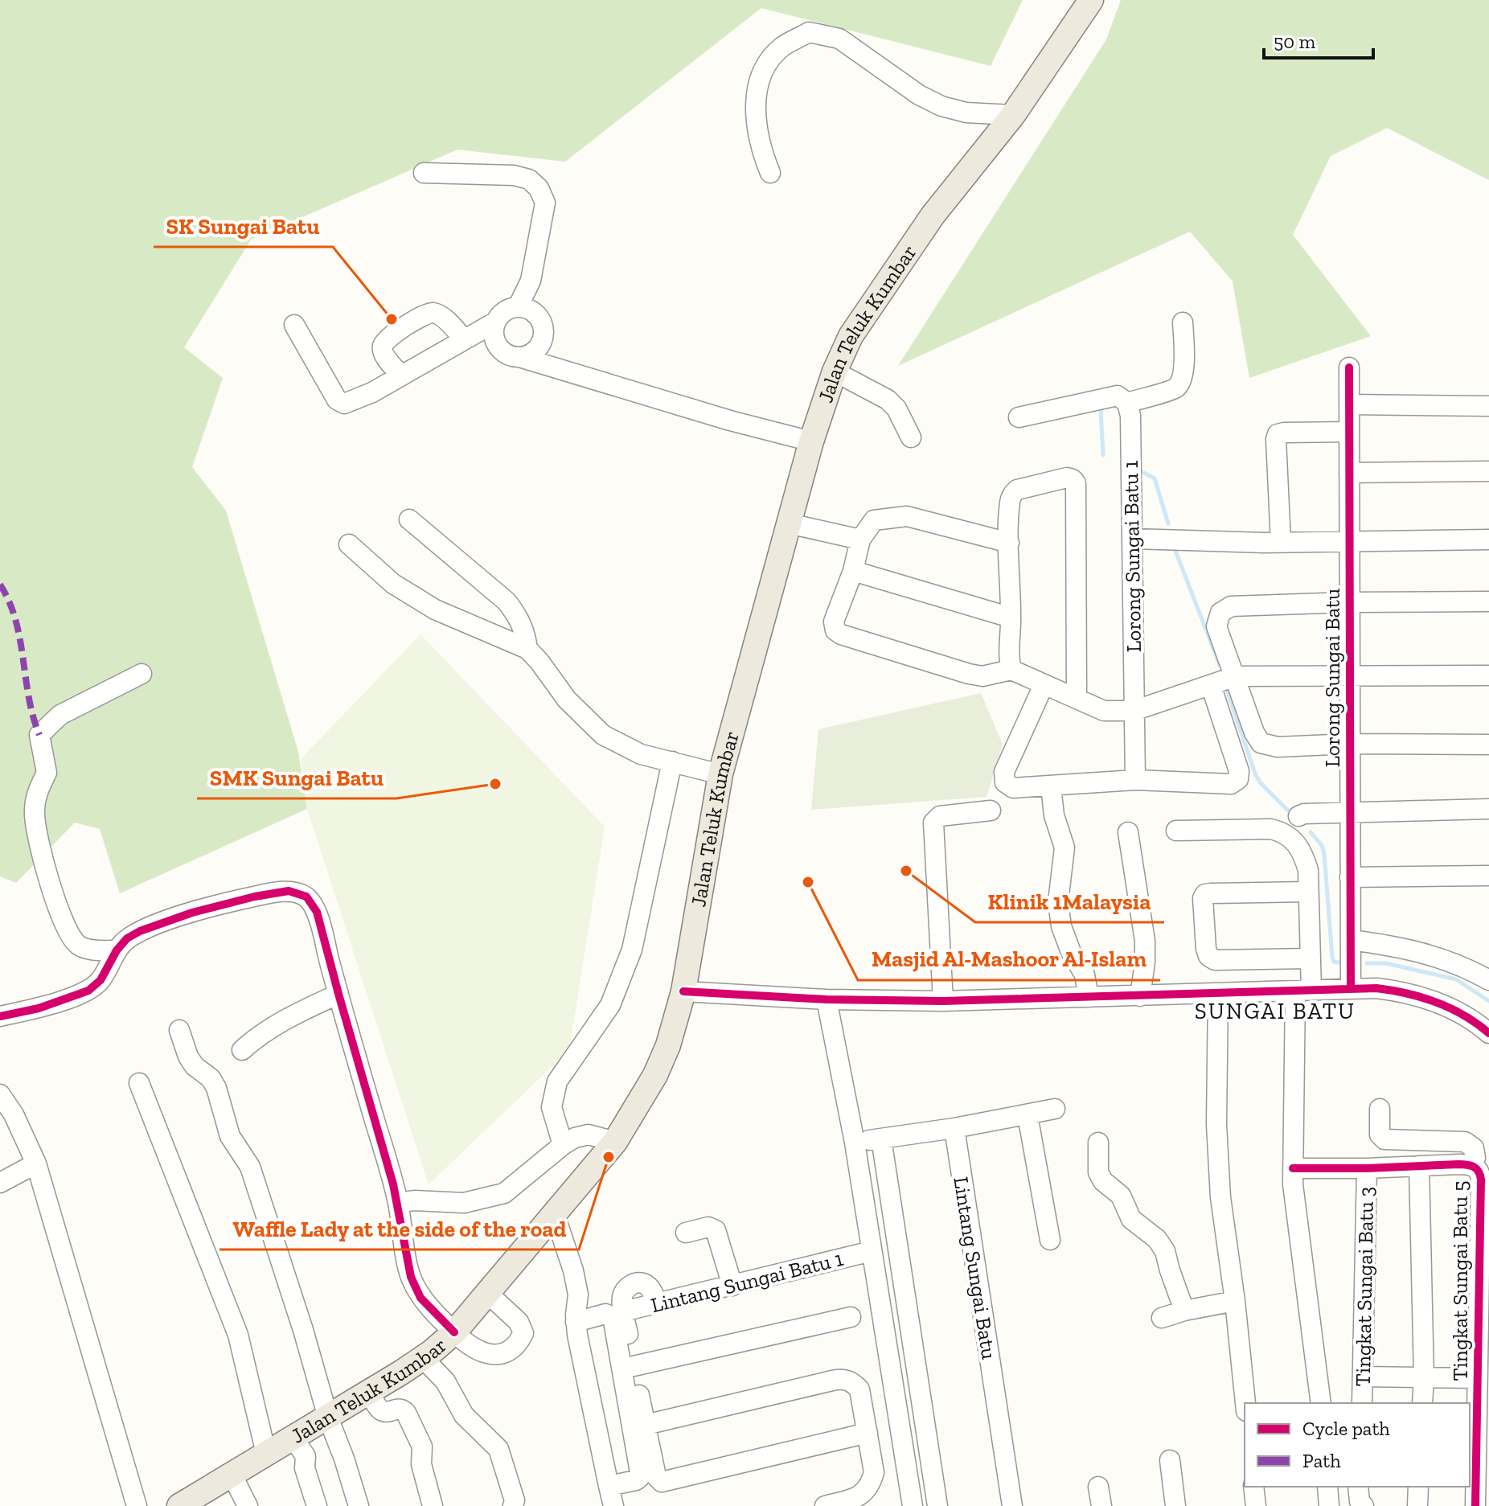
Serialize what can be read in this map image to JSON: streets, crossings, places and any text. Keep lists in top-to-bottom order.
{
  "streets": {
    "main road": ["Jalan Teluk Kumbar"],
    "street": [
      "Lorong Sungai Batu 1",
      "Lorong Sungai Batu",
      "Lintang Sungai Batu",
      "Tingkat Sungai Batu 5",
      "Lintang Sungai Batu 1",
      "Tingkat Sungai Batu 3"
    ]
  },
  "crossings": [
    ["Tingkat Sungai Batu 5", "Tingkat Sungai Batu 3"]
  ],
  "districts": ["SUNGAI BATU"],
  "places": [
    "SK Sungai Batu",
    "SMK Sungai Batu",
    "Klinik 1Malaysia",
    "Masjid Al-Mashoor Al-Islam",
    "Waffle Lady at the side of the road"
  ],
  "legend": ["Cycle path", "Path"],
  "scale_bar": "50 m"
}
